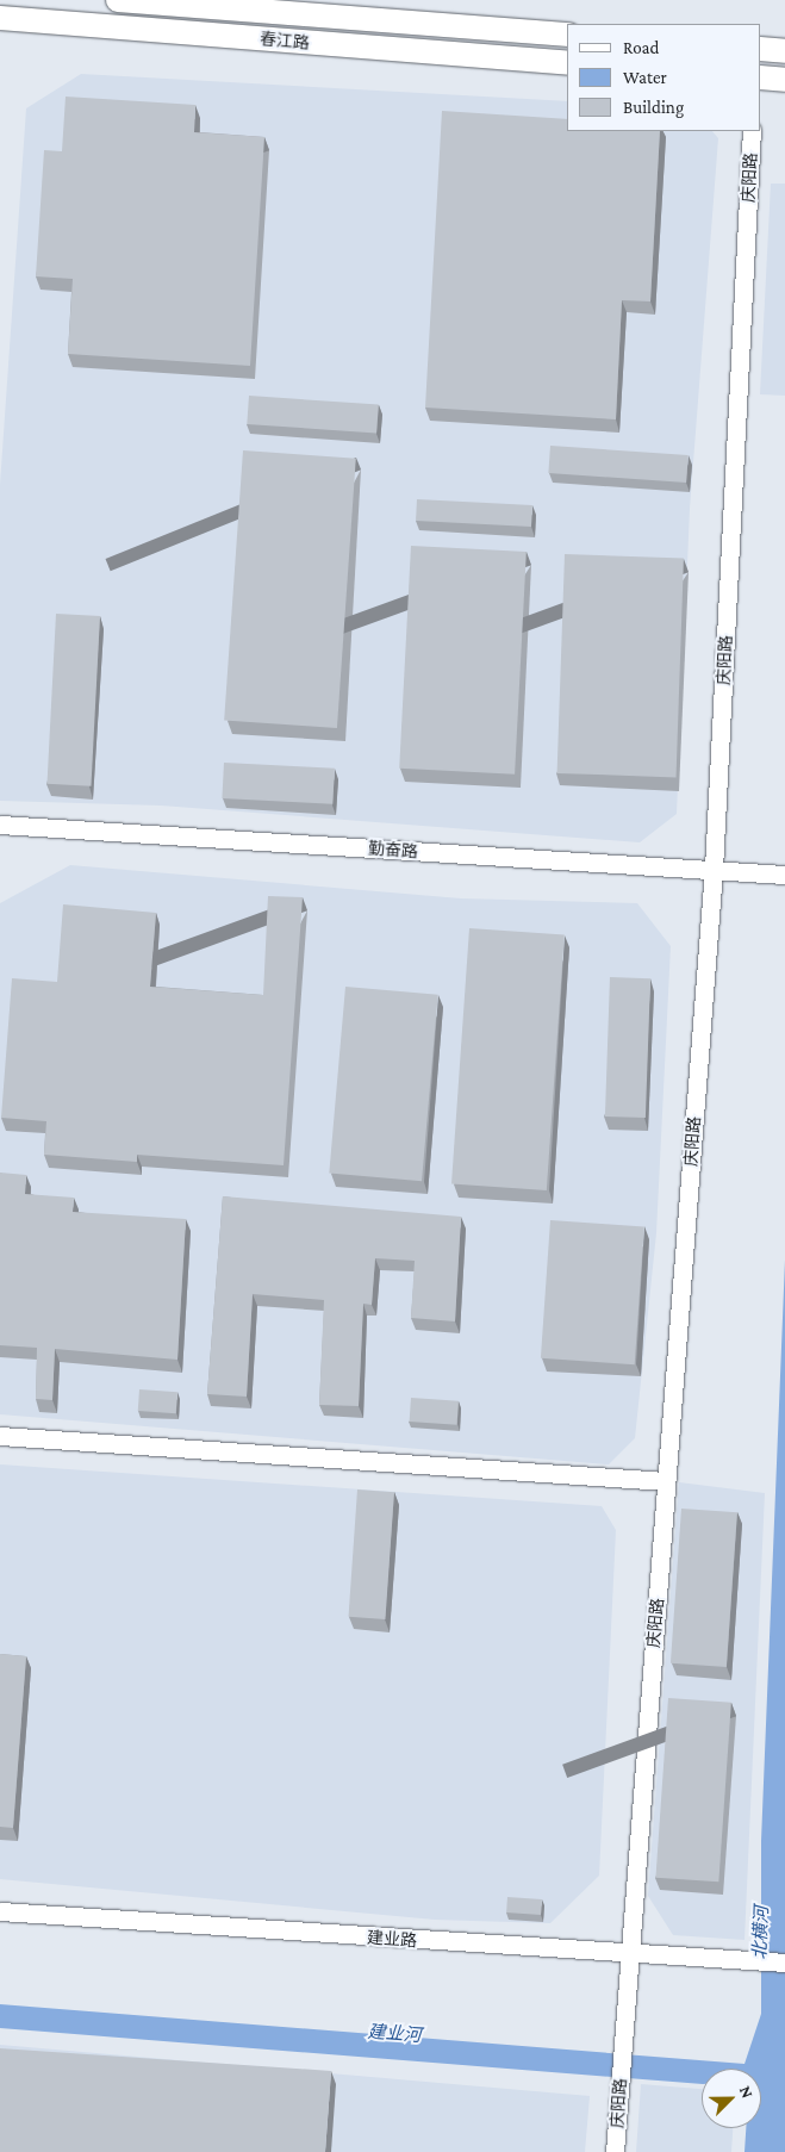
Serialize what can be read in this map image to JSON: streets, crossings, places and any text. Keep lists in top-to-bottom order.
{
  "streets": {
    "main road": ["春江路"],
    "street": ["庆阳路", "勤奋路", "建业路"]
  },
  "crossings": [
    ["庆阳路", "勤奋路"],
    ["庆阳路", "建业路"]
  ],
  "water": ["北横河", "建业河"],
  "legend": ["Road", "Water", "Building"],
  "north": "top right"
}
